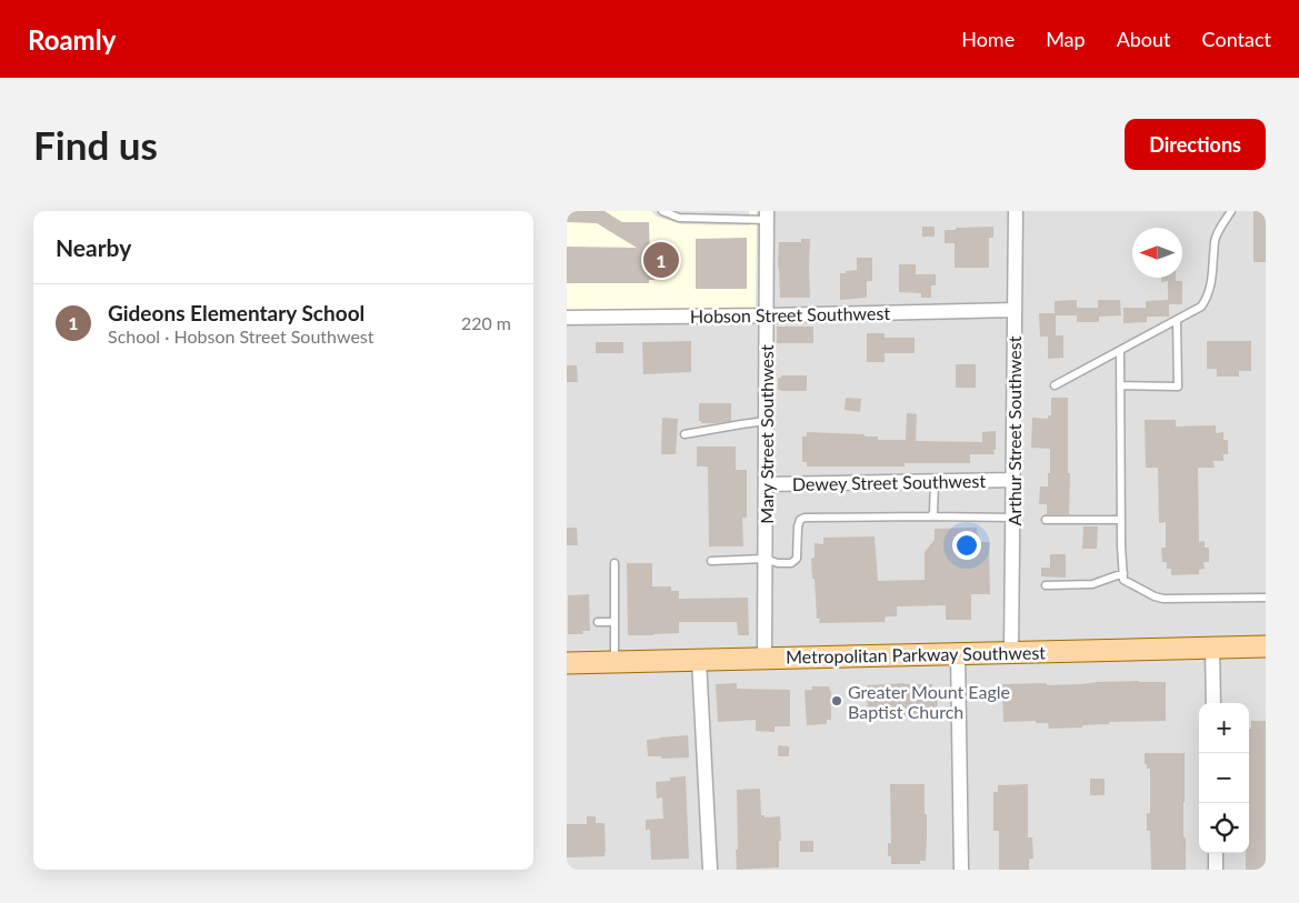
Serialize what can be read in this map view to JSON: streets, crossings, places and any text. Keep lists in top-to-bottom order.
{
  "streets": {
    "main road": ["Metropolitan Parkway Southwest"],
    "street": [
      "Hobson Street Southwest",
      "Arthur Street Southwest",
      "Mary Street Southwest",
      "Dewey Street Southwest"
    ]
  },
  "crossings": [
    ["Hobson Street Southwest", "Arthur Street Southwest"],
    ["Hobson Street Southwest", "Mary Street Southwest"],
    ["Arthur Street Southwest", "Dewey Street Southwest"],
    ["Arthur Street Southwest", "Metropolitan Parkway Southwest"],
    ["Mary Street Southwest", "Dewey Street Southwest"],
    ["Mary Street Southwest", "Metropolitan Parkway Southwest"]
  ],
  "places": ["Greater Mount Eagle Baptist Church"],
  "north": "left",
  "page": {
    "header": "Roamly",
    "nav": [
      "Home",
      "Map",
      "About",
      "Contact"
    ],
    "buttons": "Directions",
    "title": "Find us",
    "heading": "Nearby",
    "pins": "1",
    "list": [
      {
        "mark": "1",
        "name": "Gideons Elementary School",
        "note": "School · Hobson Street Southwest",
        "value": "220 m"
      }
    ],
    "map_buttons": ["+", "−"]
  }
}
